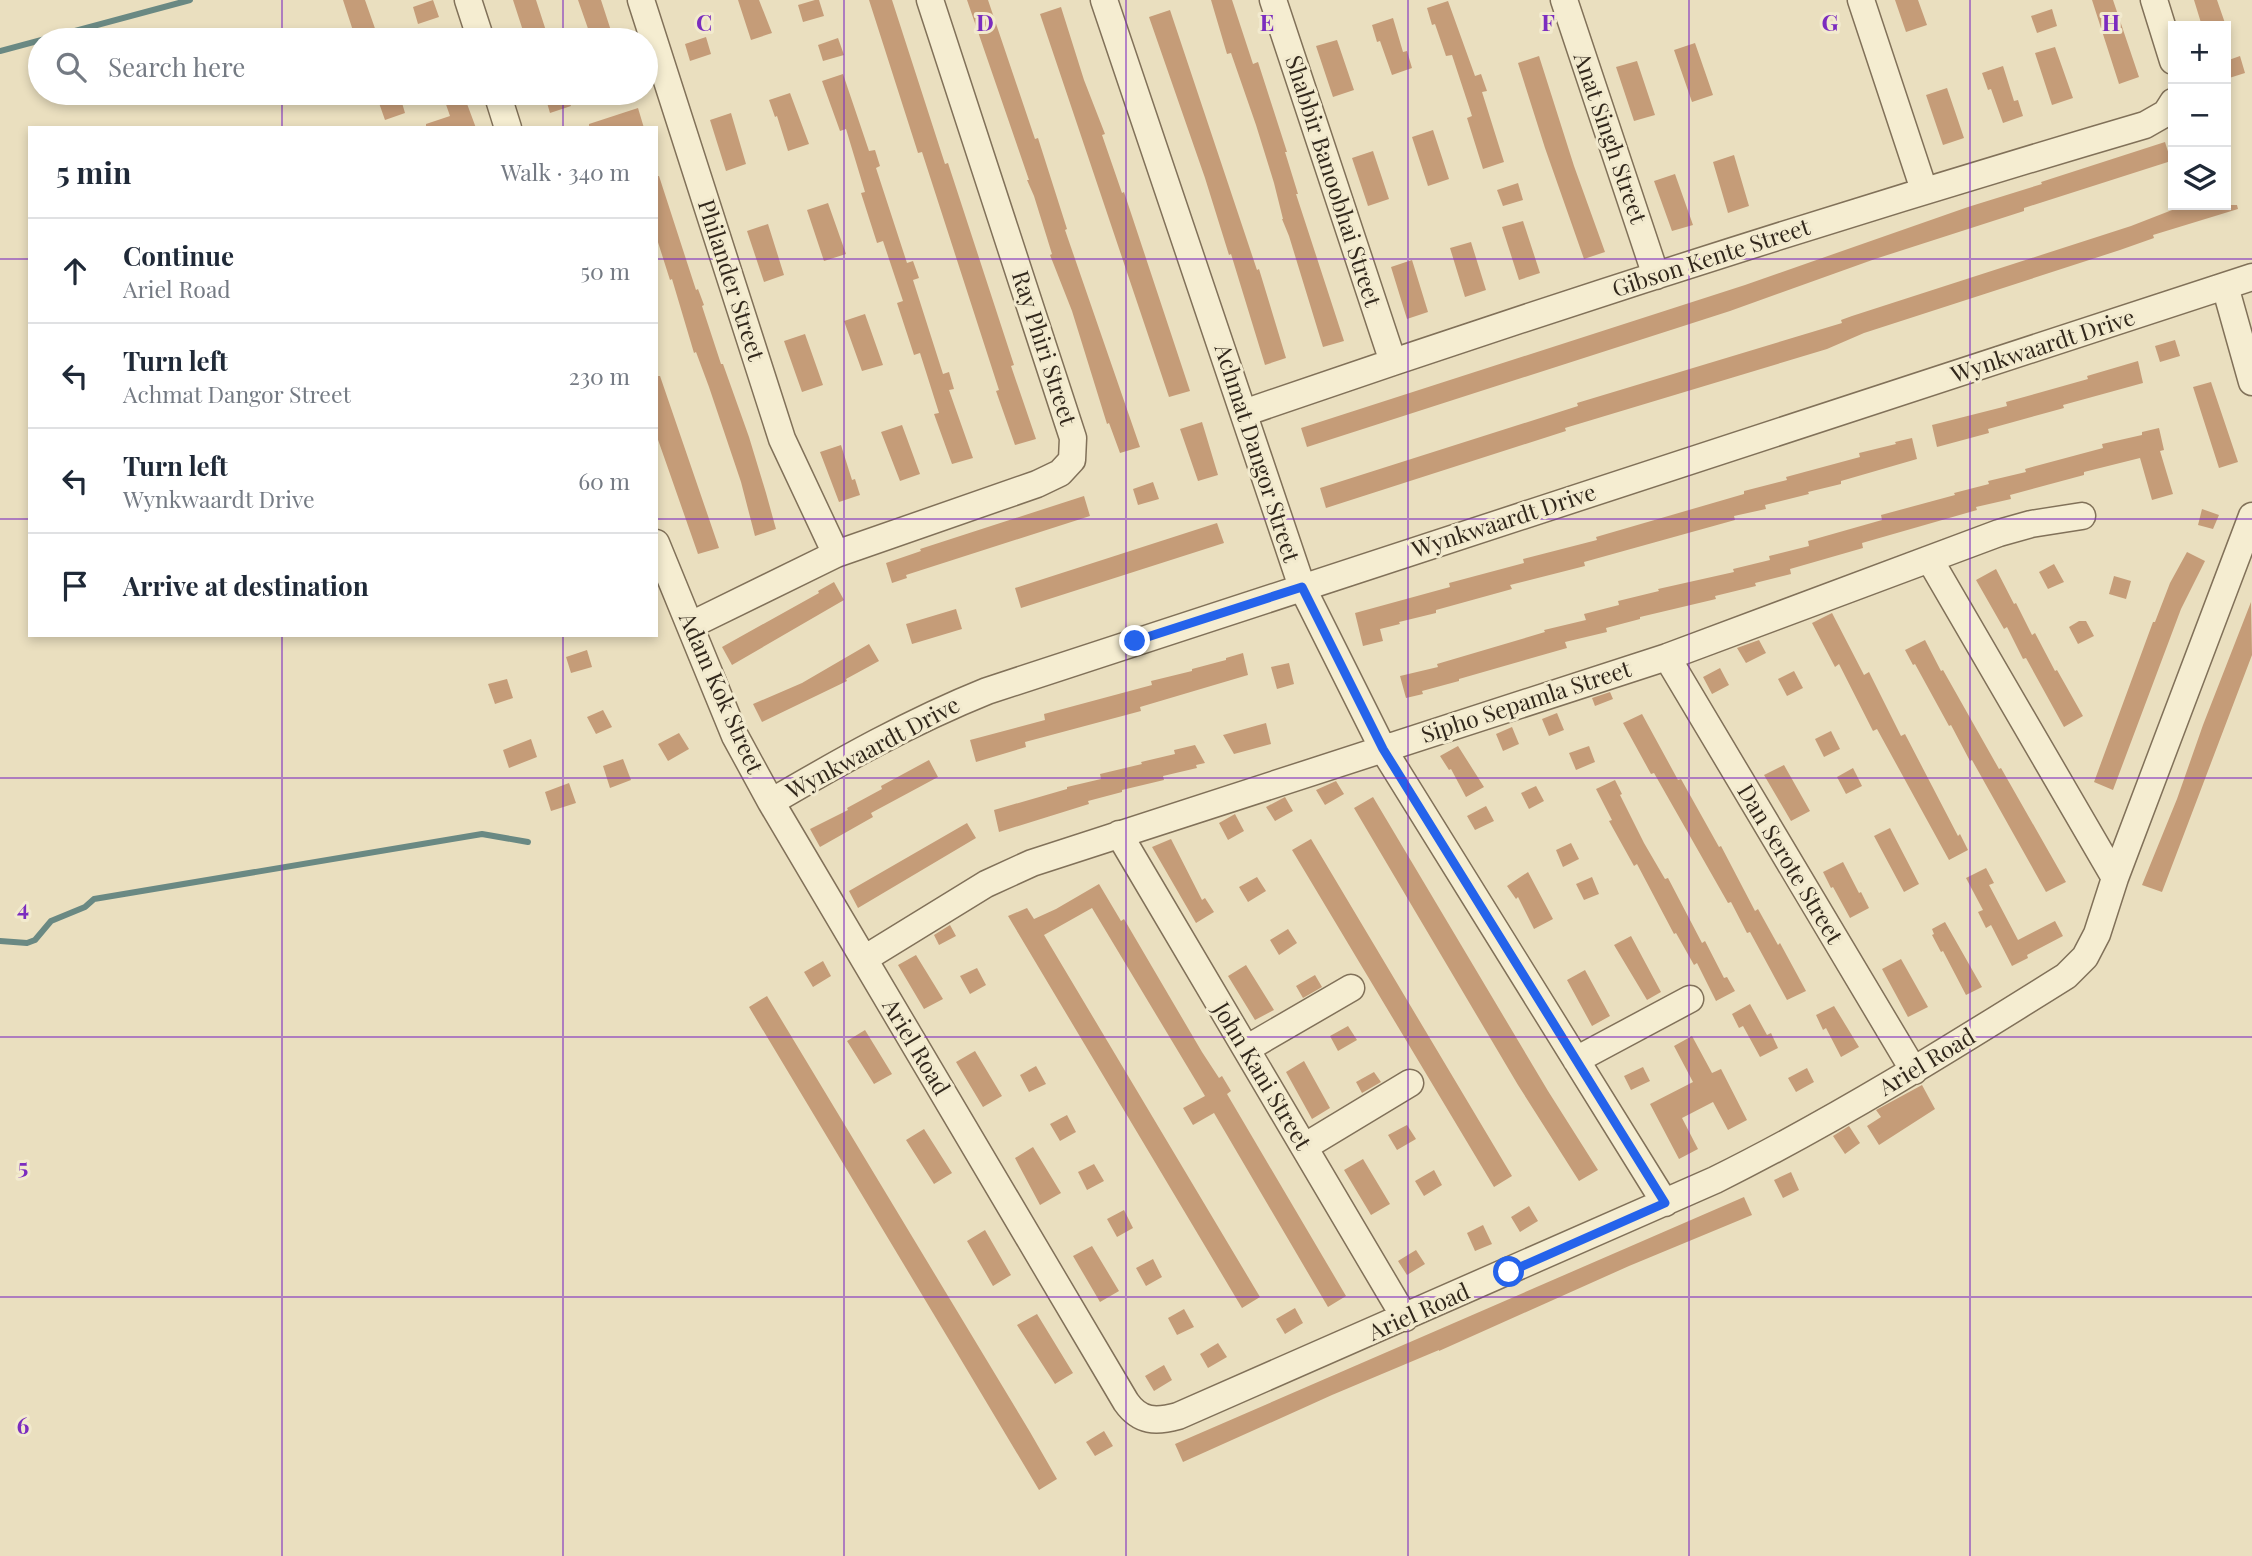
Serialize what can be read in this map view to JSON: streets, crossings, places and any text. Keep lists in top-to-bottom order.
{
  "streets": {
    "street": [
      "Anat Singh Street",
      "Shabbir Banoobhai Street",
      "Gibson Kente Street",
      "Philander Street",
      "Wynkwaardt Drive",
      "Ray Phiri Street",
      "Achmat Dangor Street",
      "Adam Kok Street",
      "Sipho Sepamla Street",
      "Dan Serote Street",
      "Ariel Road",
      "John Kani Street"
    ]
  },
  "crossings": [
    ["Anat Singh Street", "Gibson Kente Street"],
    ["Shabbir Banoobhai Street", "Gibson Kente Street"],
    ["Gibson Kente Street", "Achmat Dangor Street"],
    ["Philander Street", "Ray Phiri Street"],
    ["Wynkwaardt Drive", "Achmat Dangor Street"],
    ["Wynkwaardt Drive", "Adam Kok Street"],
    ["Wynkwaardt Drive", "Ariel Road"],
    ["Ray Phiri Street", "Adam Kok Street"],
    ["Achmat Dangor Street", "Sipho Sepamla Street"],
    ["Achmat Dangor Street", "Ariel Road"],
    ["Adam Kok Street", "Ariel Road"],
    ["Sipho Sepamla Street", "Dan Serote Street"],
    ["Sipho Sepamla Street", "Ariel Road"],
    ["Sipho Sepamla Street", "John Kani Street"],
    ["Dan Serote Street", "Ariel Road"],
    ["Ariel Road", "John Kani Street"]
  ],
  "page": {
    "map_buttons": ["+", "−"],
    "search": "Search here",
    "heading": ["5 min", "Walk · 340 m"],
    "list": [
      ["Continue", "Ariel Road", "50 m"],
      ["Turn left", "Achmat Dangor Street", "230 m"],
      ["Turn left", "Wynkwaardt Drive", "60 m"],
      "Arrive at destination"
    ]
  },
  "grid": {
    "columns": [
      "C",
      "D",
      "E",
      "F",
      "G",
      "H"
    ],
    "rows": ["4", "5", "6"]
  }
}
